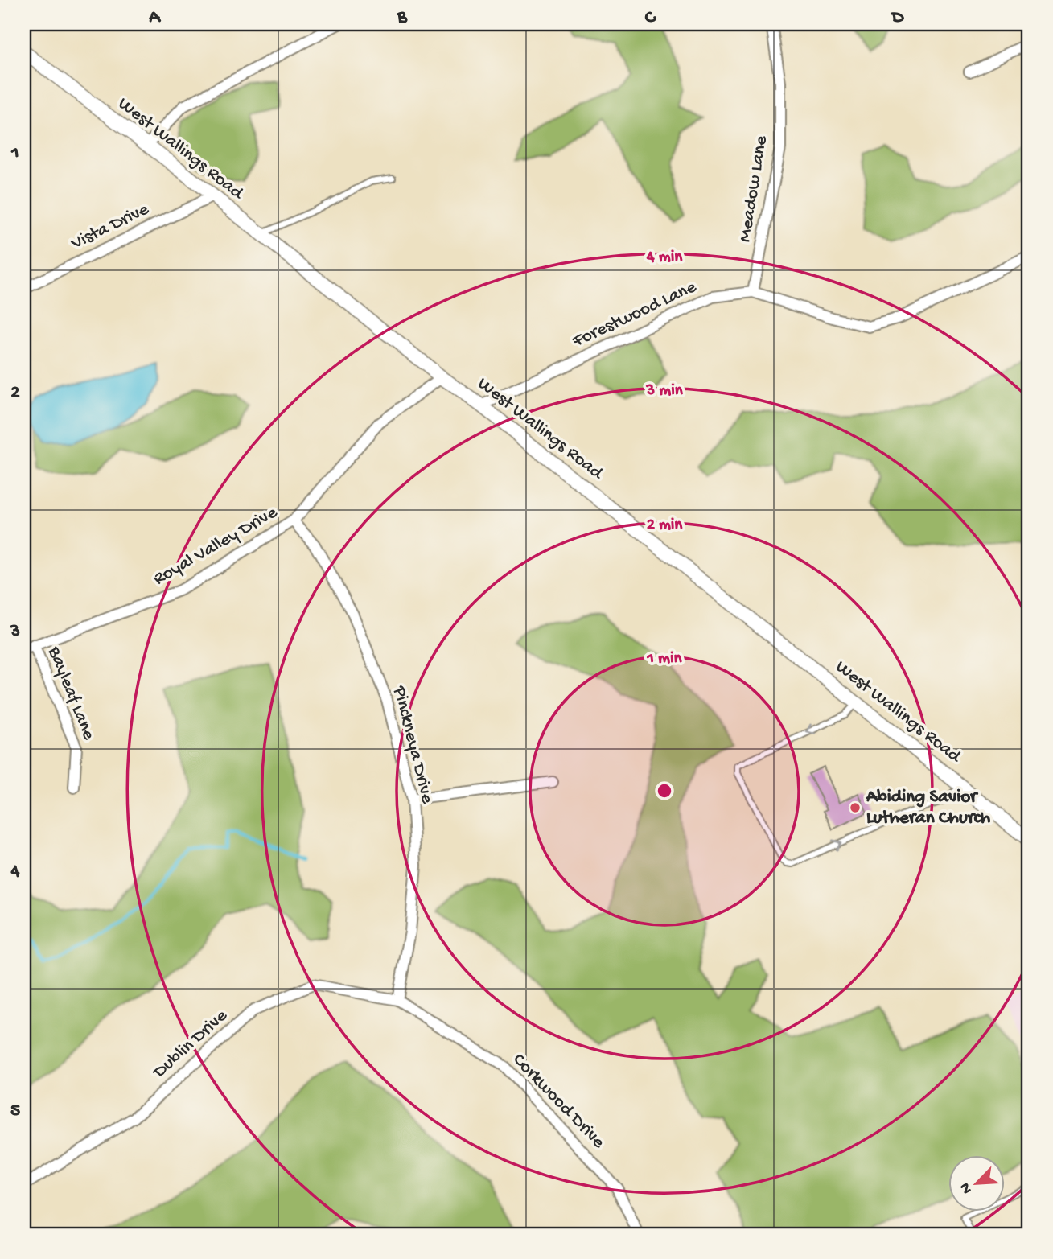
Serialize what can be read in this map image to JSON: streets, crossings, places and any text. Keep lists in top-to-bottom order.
{
  "streets": {
    "street": [
      "West Wallings Road",
      "Meadow Lane",
      "Vista Drive",
      "Forestwood Lane",
      "Royal Valley Drive",
      "Bayleaf Lane",
      "Pinckneya Drive",
      "Dublin Drive",
      "Corkwood Drive"
    ]
  },
  "crossings": [
    ["West Wallings Road", "Vista Drive"],
    ["West Wallings Road", "Forestwood Lane"],
    ["West Wallings Road", "Royal Valley Drive"],
    ["Meadow Lane", "Forestwood Lane"],
    ["Royal Valley Drive", "Bayleaf Lane"],
    ["Royal Valley Drive", "Pinckneya Drive"],
    ["Pinckneya Drive", "Dublin Drive"],
    ["Pinckneya Drive", "Corkwood Drive"],
    ["Dublin Drive", "Corkwood Drive"]
  ],
  "places": ["Abiding Savior Lutheran Church"],
  "north": "bottom left",
  "grid": {
    "columns": [
      "A",
      "B",
      "C",
      "D"
    ],
    "rows": [
      "1",
      "2",
      "3",
      "4",
      "5"
    ]
  },
  "rings": [
    "4 min",
    "3 min",
    "2 min",
    "1 min"
  ]
}
